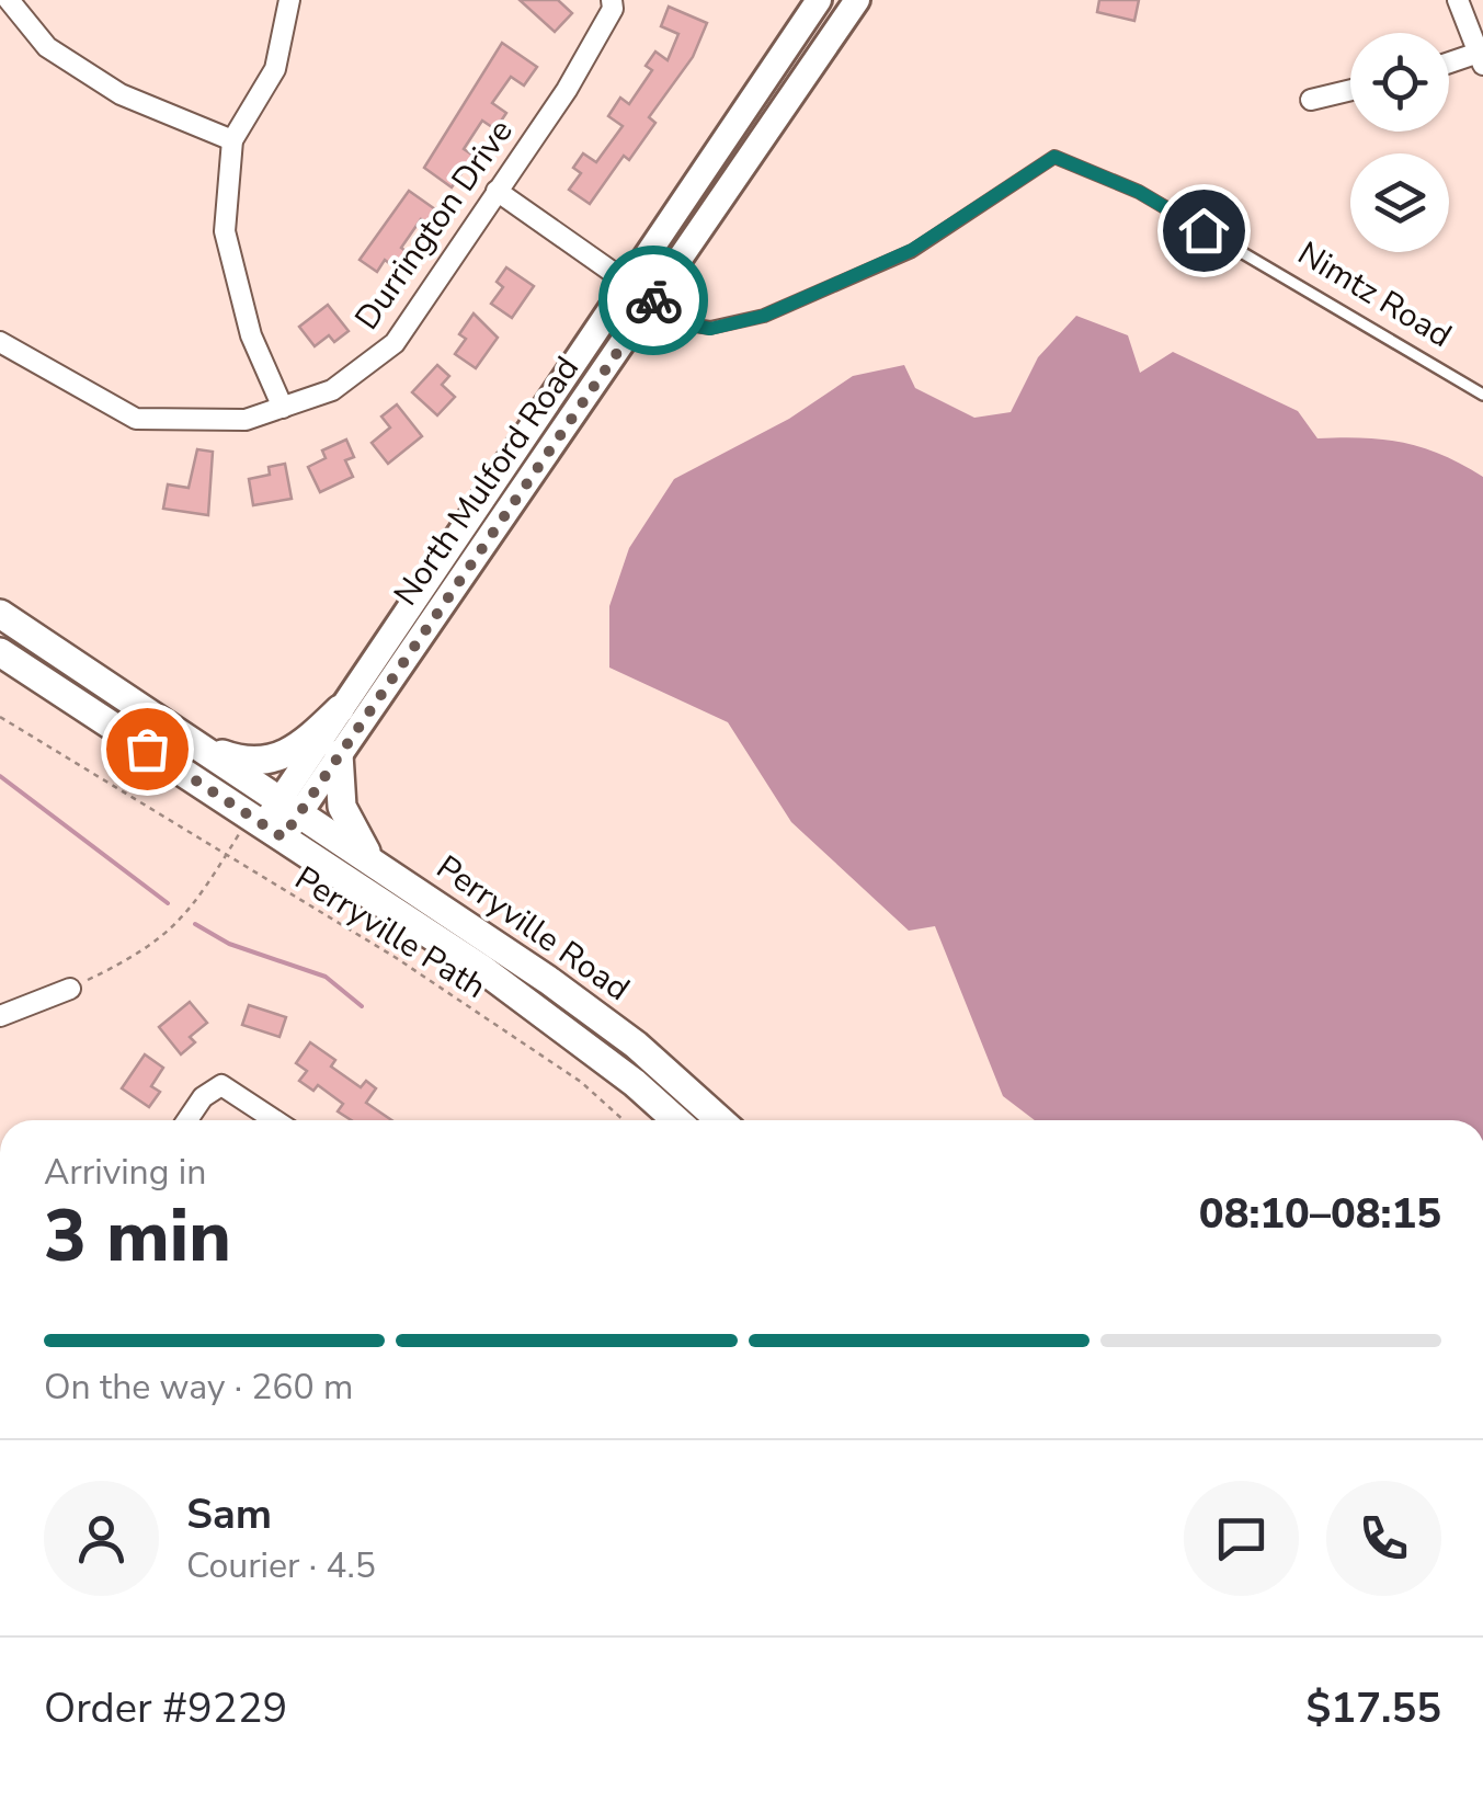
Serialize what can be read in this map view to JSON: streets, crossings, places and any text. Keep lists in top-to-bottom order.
{
  "streets": {
    "main road": ["Perryville Road"],
    "street": ["Durrington Drive", "North Mulford Road"],
    "lane": ["Nimtz Road"],
    "path": ["Perryville Path"]
  },
  "crossings": [
    ["Nimtz Road", "North Mulford Road"],
    ["North Mulford Road", "Perryville Road"]
  ],
  "page": {
    "heading": ["3 min", "Arriving in", "08:10–08:15"],
    "panel": [
      "Sam",
      "Courier · 4.5",
      "Order #9229",
      "$17.55"
    ],
    "bar": "On the way · 260 m"
  }
}
